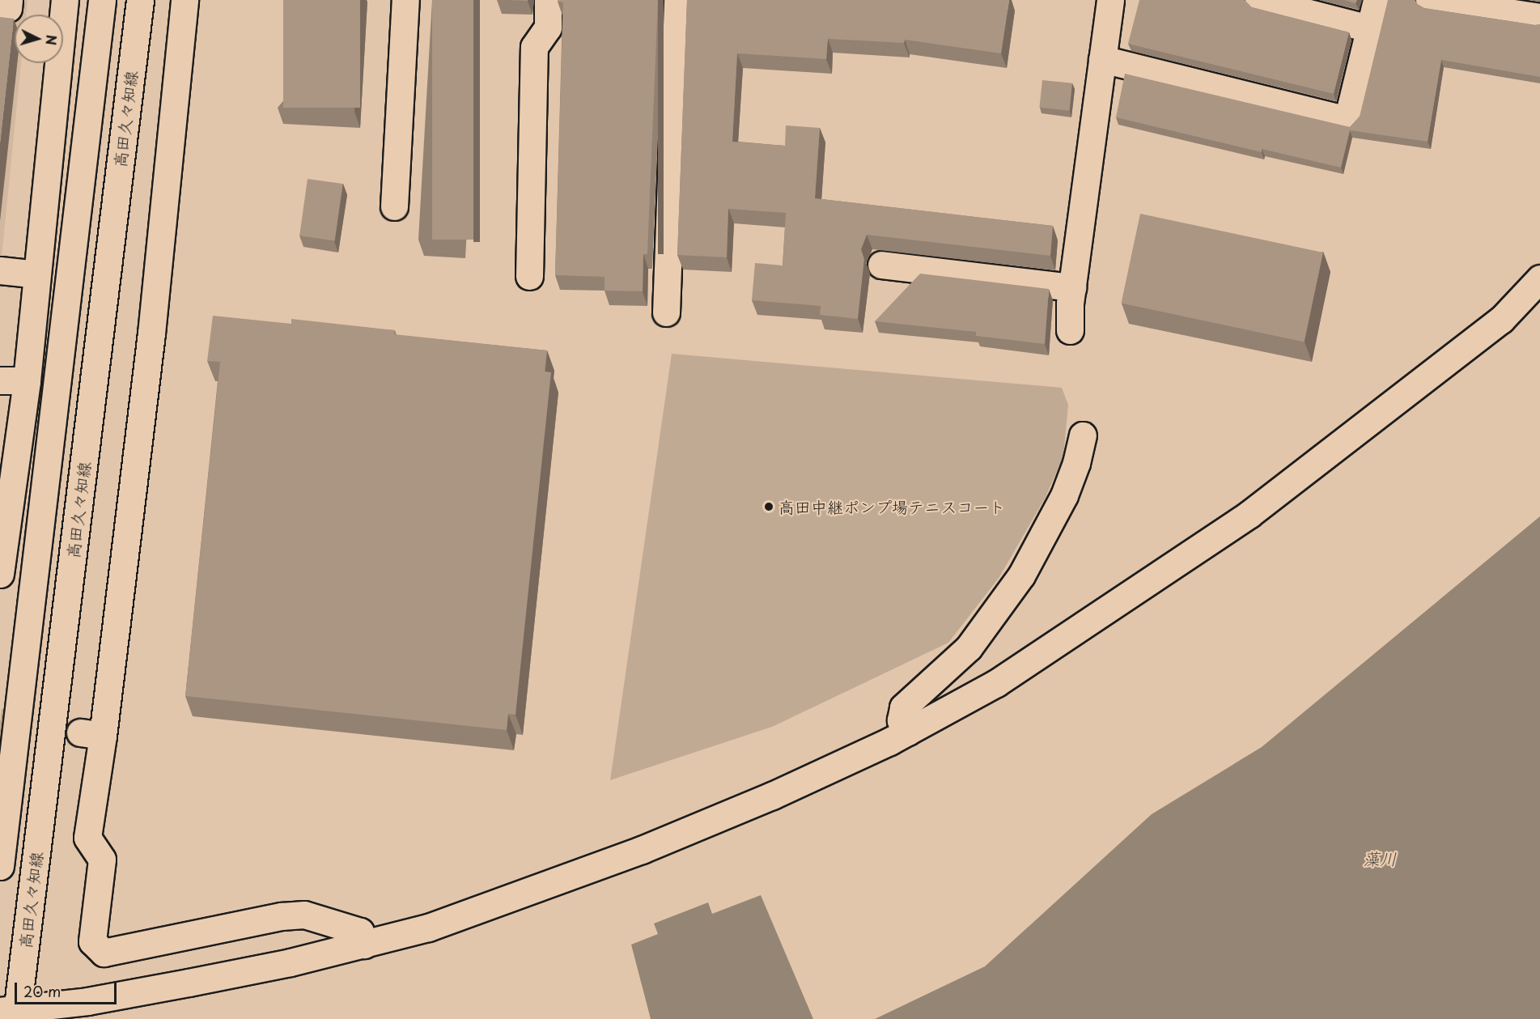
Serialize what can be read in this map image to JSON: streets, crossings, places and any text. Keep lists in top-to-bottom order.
{
  "streets": {
    "street": ["高田久々知線"]
  },
  "water": ["藻川"],
  "places": ["高田中継ポンプ場テニスコート"],
  "scale_bar": "20 m",
  "north": "right"
}
